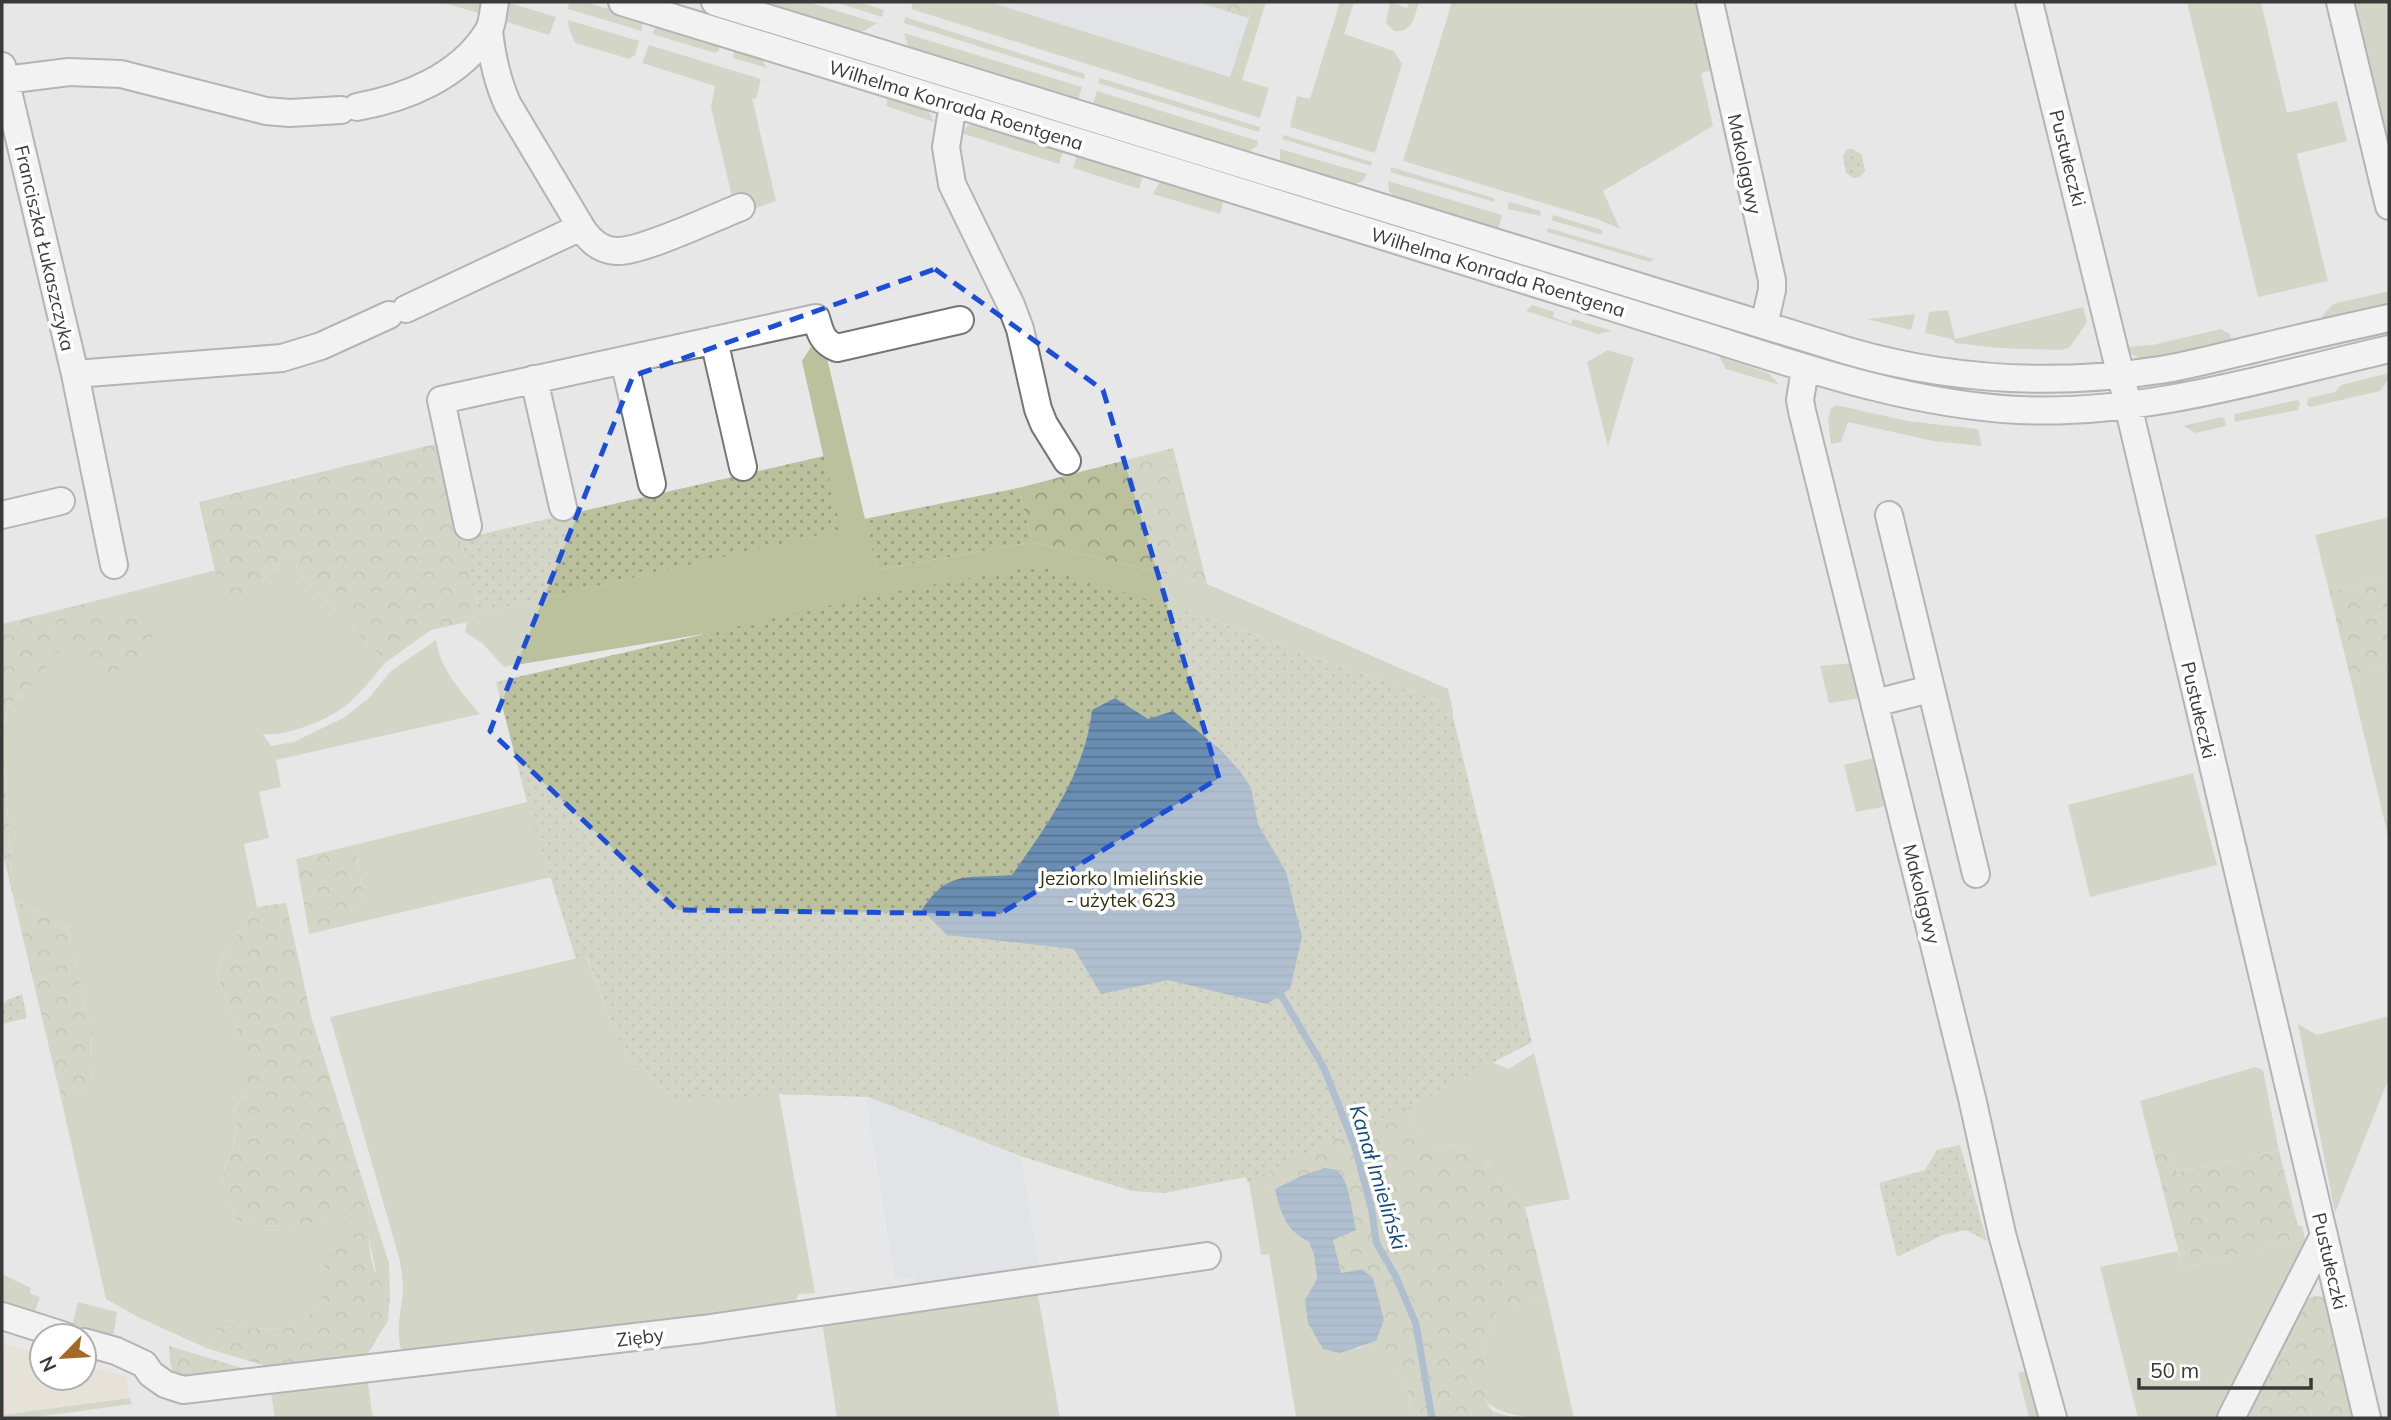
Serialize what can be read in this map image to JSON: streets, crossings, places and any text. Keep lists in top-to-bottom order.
{
  "streets": {
    "street": [
      "Wilhelma Konrada Roentgena",
      "Pustułeczki",
      "Makolągwy",
      "Franciszka Łukaszczyka",
      "Zięby"
    ]
  },
  "crossings": [
    ["Wilhelma Konrada Roentgena", "Pustułeczki"],
    ["Wilhelma Konrada Roentgena", "Makolągwy"]
  ],
  "water": ["Kanał Imieliński"],
  "parks": ["Jeziorko Imielińskie - użytek 623"],
  "scale_bar": "50 m",
  "north": "bottom left"
}
